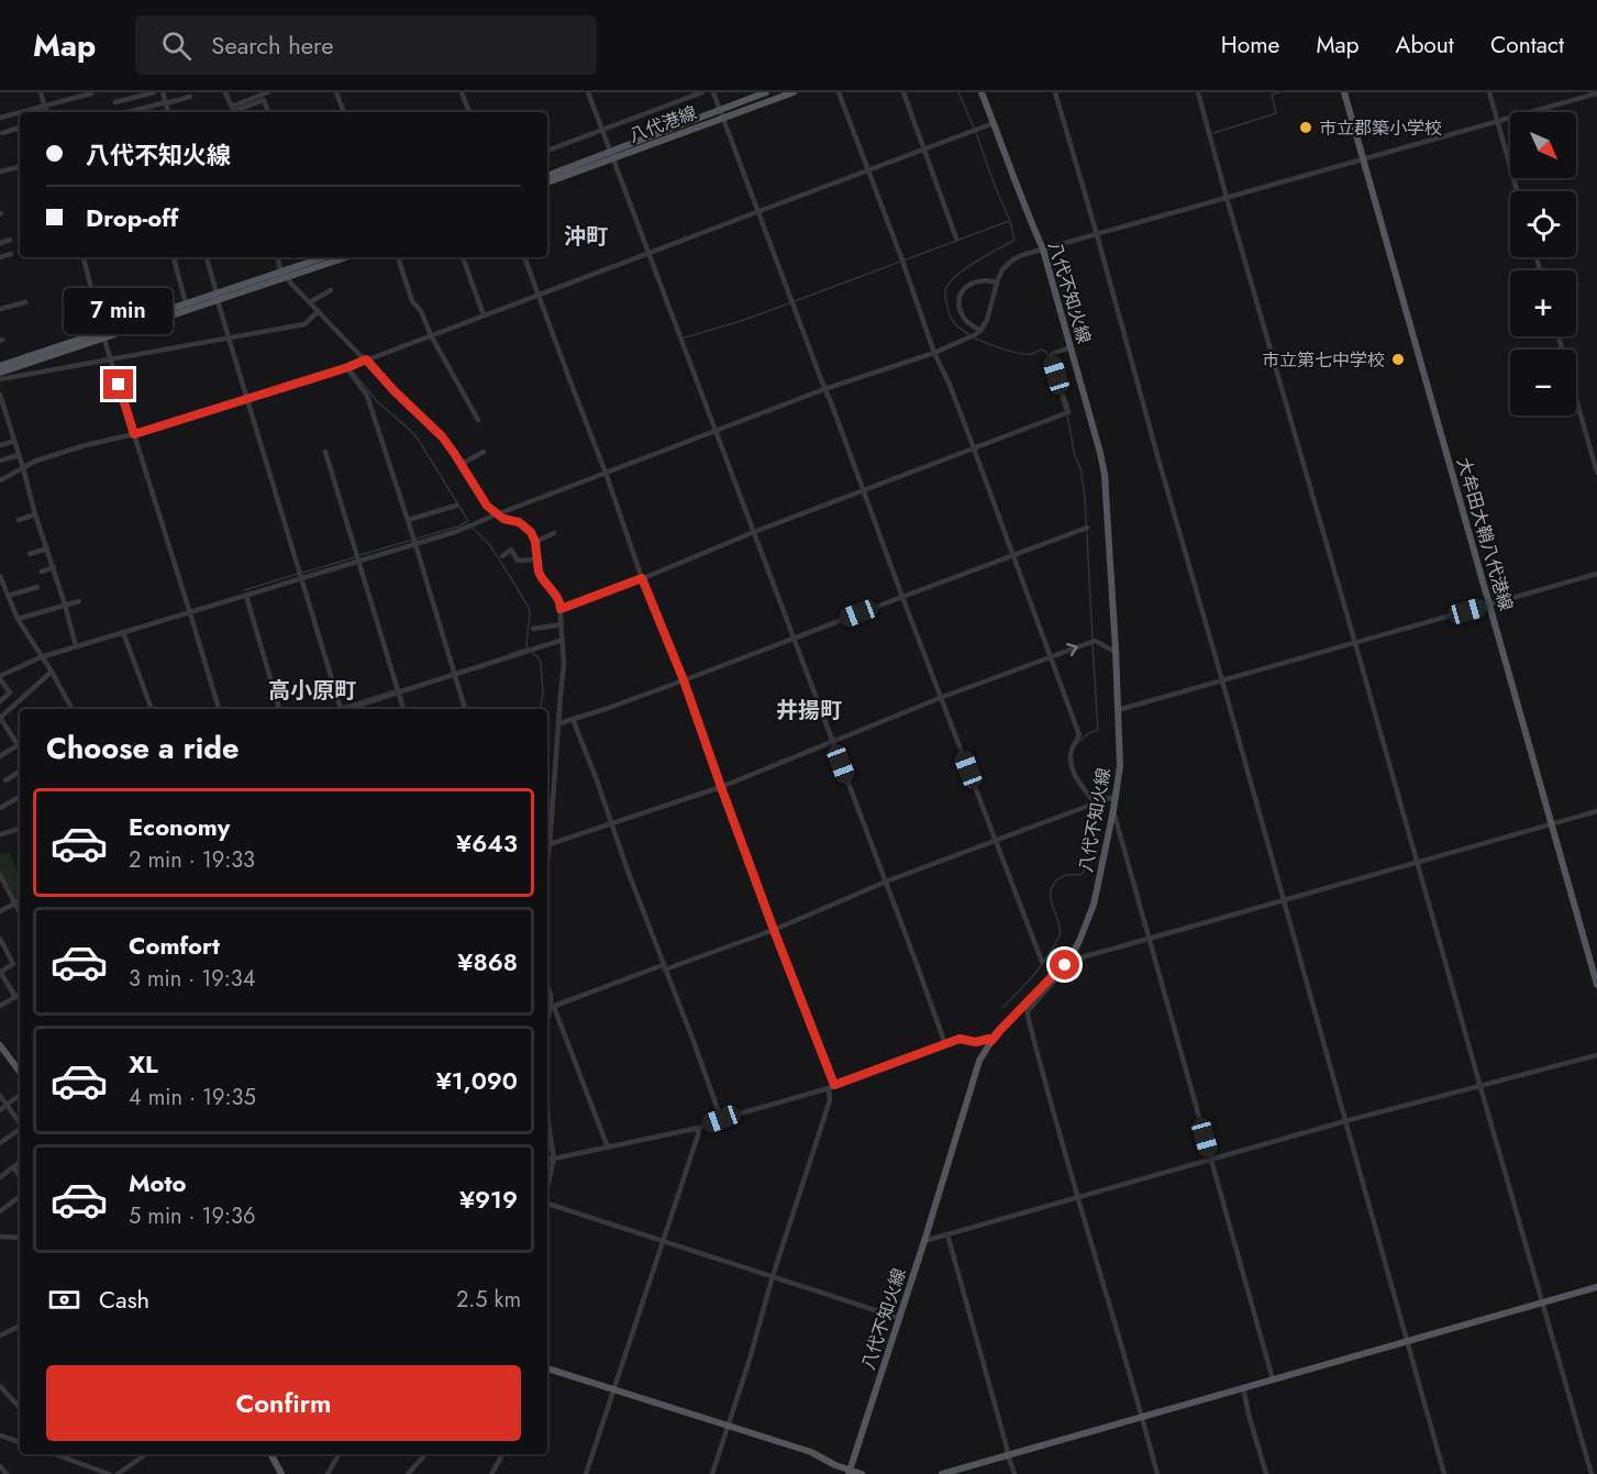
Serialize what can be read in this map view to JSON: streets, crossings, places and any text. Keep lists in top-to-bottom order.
{
  "streets": {
    "main road": ["八代港線", "八代不知火線", "大牟田大鞘八代港線"]
  },
  "districts": ["沖町", "高小原町", "井揚町"],
  "places": ["市立郡築小学校", "市立第七中学校"],
  "north": "bottom right",
  "page": {
    "header": "Map",
    "search": "Search here",
    "nav": [
      "Home",
      "Map",
      "About",
      "Contact"
    ],
    "map_buttons": ["+", "−"],
    "banner": ["八代不知火線", "Drop-off"],
    "bubble": "7 min",
    "heading": "Choose a ride",
    "list": [
      {
        "name": "Economy",
        "note": "2 min · 19:33",
        "value": "¥643"
      },
      {
        "name": "Comfort",
        "note": "3 min · 19:34",
        "value": "¥868"
      },
      {
        "name": "XL",
        "note": "4 min · 19:35",
        "value": "¥1,090"
      },
      {
        "name": "Moto",
        "note": "5 min · 19:36",
        "value": "¥919"
      }
    ],
    "pay": ["Cash", "2.5 km"],
    "buttons": "Confirm"
  }
}
